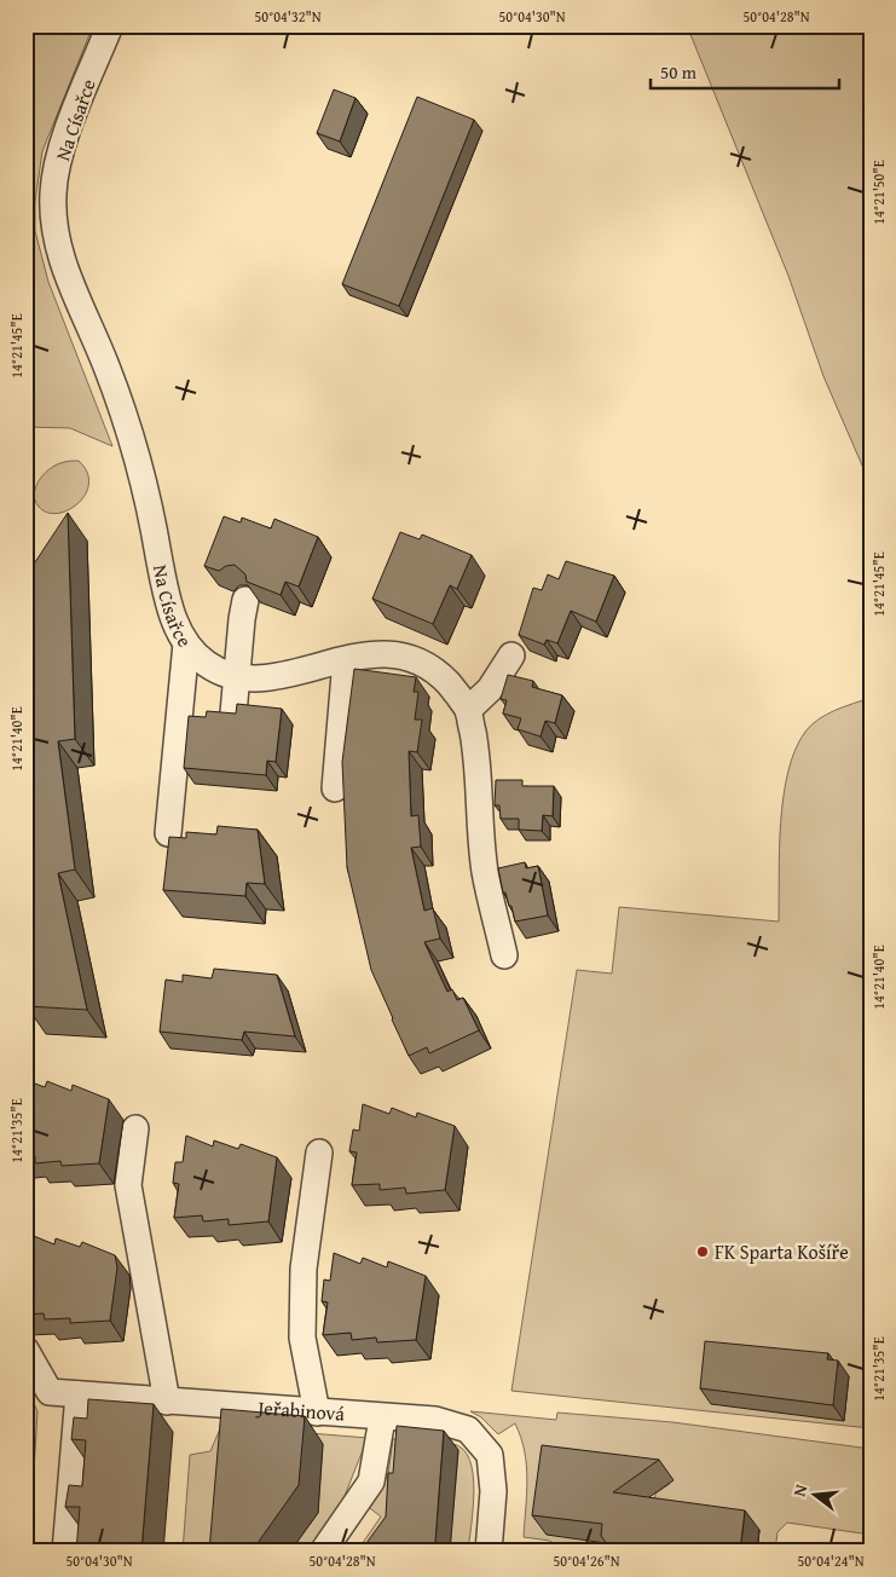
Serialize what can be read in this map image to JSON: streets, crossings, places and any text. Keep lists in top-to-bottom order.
{
  "streets": {
    "street": ["Na Císařce", "Jeřabinová"]
  },
  "places": ["FK Sparta Košíře"],
  "scale_bar": "50 m",
  "north": "left",
  "coordinates": [
    "50°04'32\"N",
    "50°04'30\"N",
    "50°04'28\"N",
    "14°21'50\"E",
    "14°21'45\"E",
    "14°21'40\"E",
    "14°21'35\"E",
    "50°04'26\"N",
    "50°04'24\"N"
  ]
}
